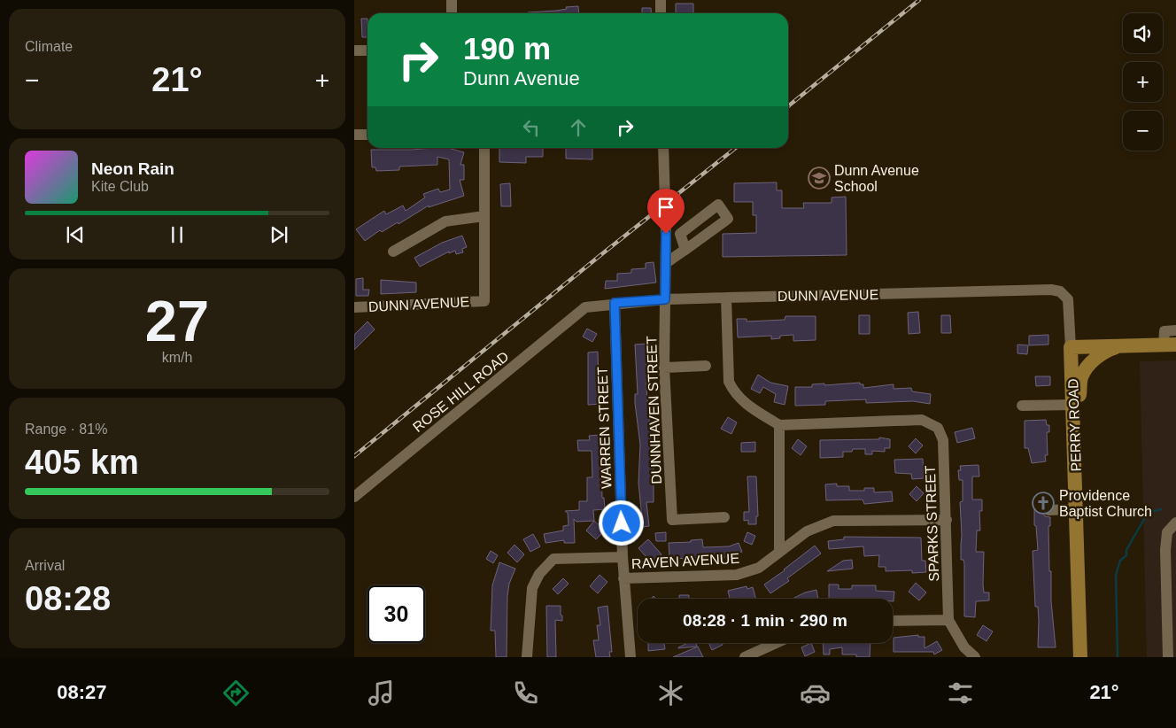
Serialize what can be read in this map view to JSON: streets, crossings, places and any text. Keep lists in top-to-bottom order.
{
  "streets": {
    "main road": ["PERRY ROAD"],
    "street": [
      "DUNN AVENUE",
      "ROSE HILL ROAD",
      "DUNNHAVEN STREET",
      "WARREN STREET",
      "SPARKS STREET",
      "RAVEN AVENUE"
    ]
  },
  "crossings": [
    ["DUNN AVENUE", "ROSE HILL ROAD"],
    ["DUNN AVENUE", "DUNNHAVEN STREET"],
    ["DUNN AVENUE", "PERRY ROAD"],
    ["DUNN AVENUE", "WARREN STREET"],
    ["WARREN STREET", "RAVEN AVENUE"],
    ["SPARKS STREET", "RAVEN AVENUE"]
  ],
  "places": {
    "school or university": ["Dunn Avenue School"],
    "church": ["Providence Baptist Church"]
  },
  "page": {
    "tile": [
      "Climate",
      ["27", "km/h"],
      ["Range · 81%", "405 km"],
      ["Arrival", "08:28"]
    ],
    "map_buttons": ["+", "−"],
    "turn": ["190 m", "Dunn Avenue"],
    "heat": ["−", "21°", "+"],
    "song": ["Neon Rain", "Kite Club"],
    "limit": "30",
    "trip": "08:28 · 1 min · 290 m",
    "tabs": ["08:27", "21°"]
  }
}
